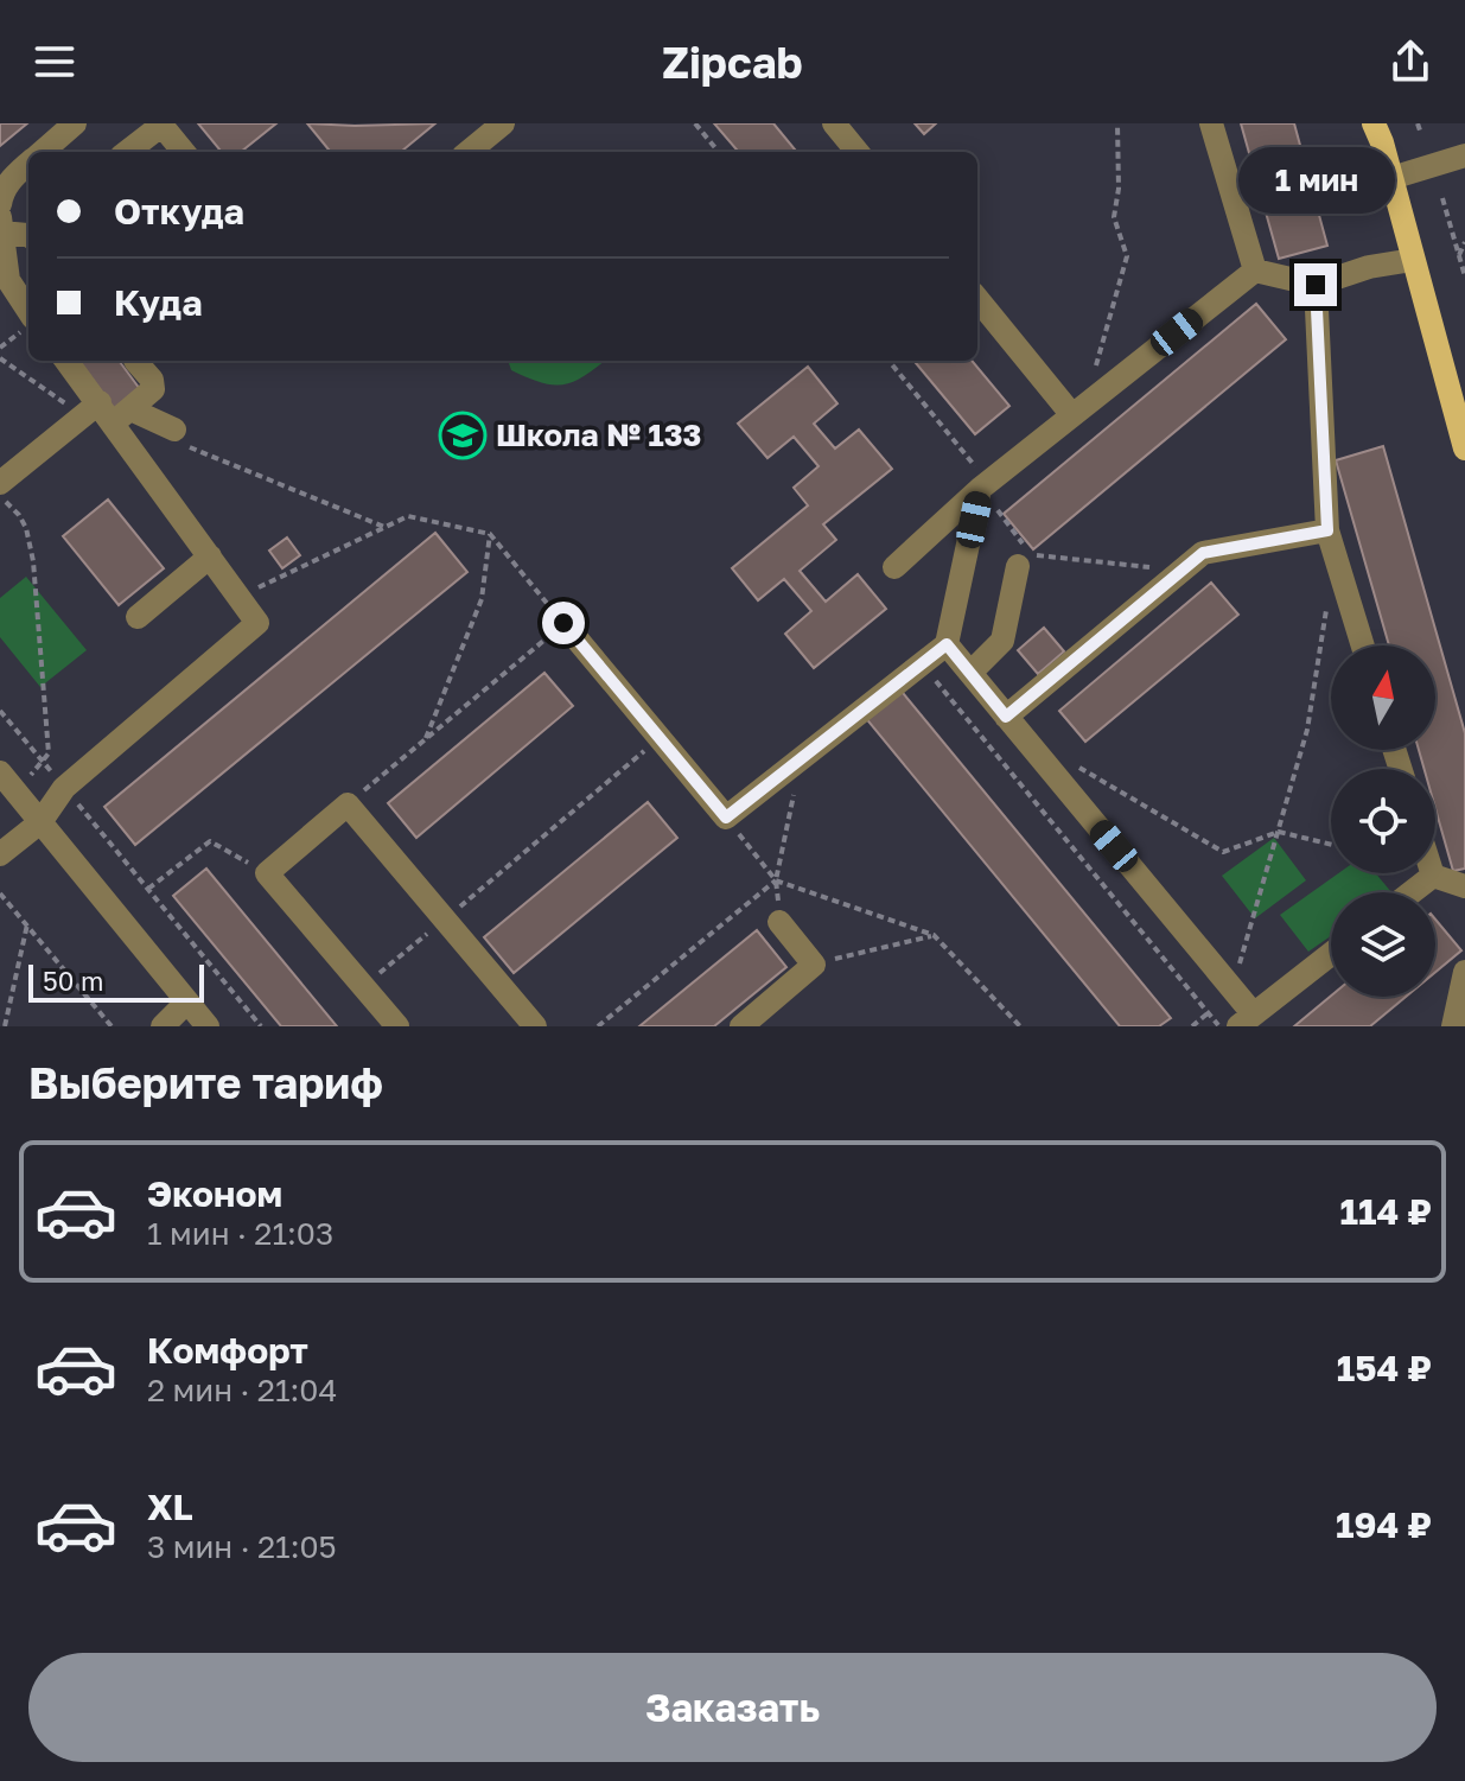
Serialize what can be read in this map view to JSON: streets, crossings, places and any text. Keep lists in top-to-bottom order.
{
  "places": {
    "school or university": ["Школа № 133"]
  },
  "scale_bar": "50 m",
  "north": "top",
  "page": {
    "header": "Zipcab",
    "bubble": "1 мин",
    "banner": ["Откуда", "Куда"],
    "scale": "50 m",
    "heading": "Выберите тариф",
    "list": [
      {
        "name": "Эконом",
        "note": "1 мин · 21:03",
        "value": "114 ₽"
      },
      {
        "name": "Комфорт",
        "note": "2 мин · 21:04",
        "value": "154 ₽"
      },
      {
        "name": "XL",
        "note": "3 мин · 21:05",
        "value": "194 ₽"
      }
    ],
    "buttons": "Заказать"
  }
}
